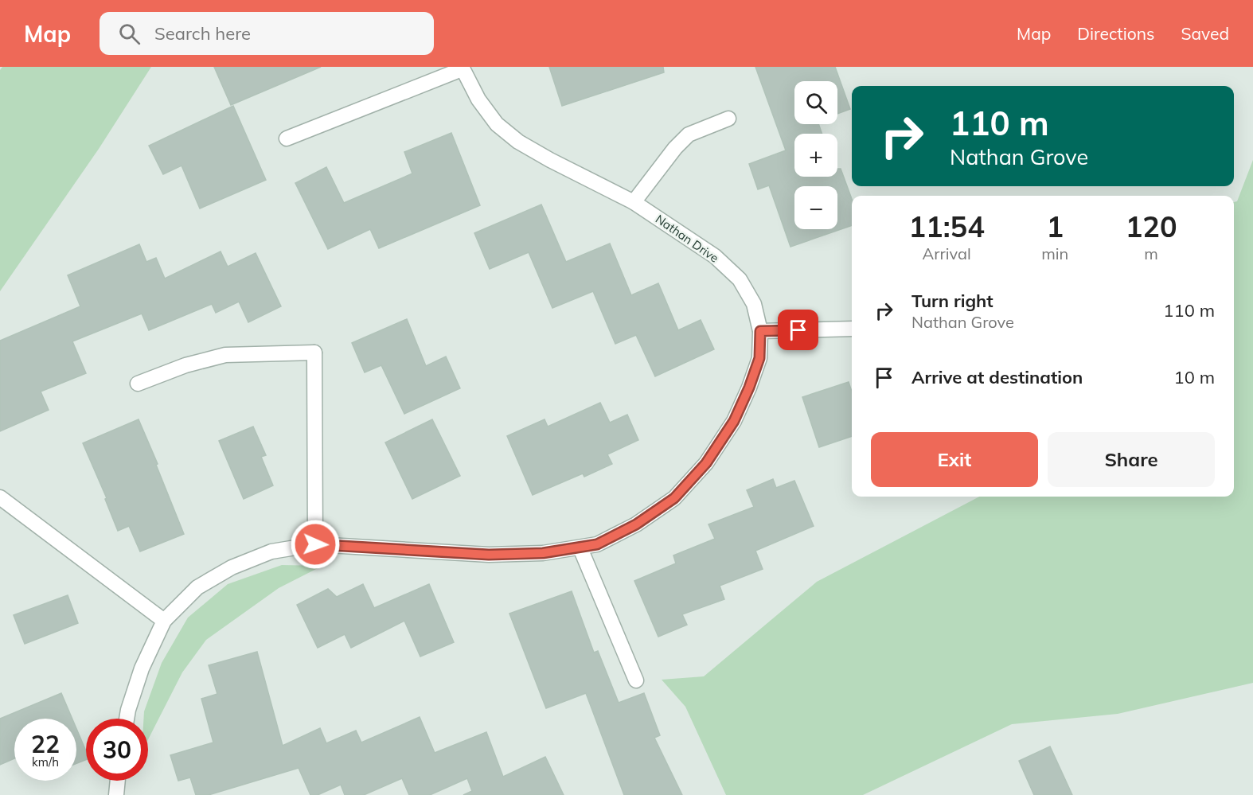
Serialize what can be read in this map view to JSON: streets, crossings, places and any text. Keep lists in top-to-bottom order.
{
  "streets": {
    "street": ["Nathan Drive"]
  },
  "page": {
    "header": "Map",
    "search": "Search here",
    "nav": ["Map", "Directions", "Saved"],
    "map_buttons": ["+", "−"],
    "turn": ["110 m", "Nathan Grove"],
    "eta": [
      "11:54",
      "Arrival",
      "1",
      "min",
      "120",
      "m"
    ],
    "list": [
      {
        "name": "Turn right",
        "note": "Nathan Grove",
        "value": "110 m"
      },
      {
        "name": "Arrive at destination",
        "value": "10 m"
      }
    ],
    "buttons": ["Exit", "Share"],
    "speed": "22 km/h",
    "limit": "30"
  }
}
